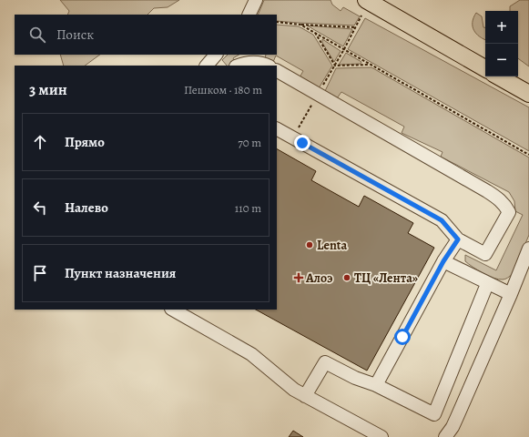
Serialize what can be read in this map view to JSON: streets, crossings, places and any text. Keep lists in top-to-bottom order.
{
  "places": {
    "other": ["Lenta", "ТЦ «Лента»"],
    "health": ["Алоэ"]
  },
  "page": {
    "map_buttons": ["+", "−"],
    "search": "Поиск",
    "heading": ["3 мин", "Пешком · 180 m"],
    "list": [
      ["Прямо", "70 m"],
      ["Налево", "110 m"],
      "Пункт назначения"
    ]
  }
}
